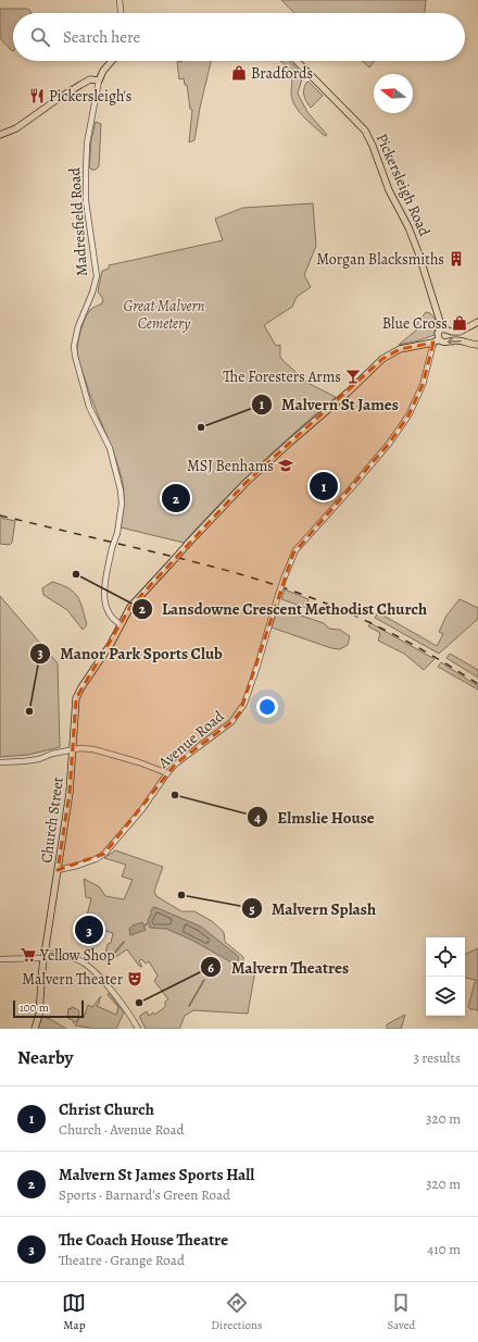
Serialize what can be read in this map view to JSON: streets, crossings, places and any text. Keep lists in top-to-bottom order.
{
  "streets": {
    "main road": ["Pickersleigh Road", "Church Street"],
    "street": ["Madresfield Road", "Avenue Road"]
  },
  "crossings": [
    ["Madresfield Road", "Church Street"],
    ["Avenue Road", "Church Street"]
  ],
  "parks": ["Great Malvern Cemetery"],
  "places": {
    "shop": ["Bradfords", "Blue Cross"],
    "restaurant": ["Pickersleigh's"],
    "building": ["Morgan Blacksmiths"],
    "bar": ["The Foresters Arms"],
    "other": [
      "Malvern St James",
      "Lansdowne Crescent Methodist Church",
      "Manor Park Sports Club",
      "Elmslie House",
      "Malvern Splash",
      "Malvern Theatres"
    ],
    "school or university": ["MSJ Benhams"],
    "supermarket": ["Yellow Shop"],
    "theatre": ["Malvern Theater"]
  },
  "scale_bar": "100 m",
  "north": "left",
  "page": {
    "search": "Search here",
    "pins": ["1", "2", "3"],
    "scale": "100 m",
    "heading": ["Nearby", "3 results"],
    "list": [
      {
        "mark": "1",
        "name": "Christ Church",
        "note": "Church · Avenue Road",
        "value": "320 m"
      },
      {
        "mark": "2",
        "name": "Malvern St James Sports Hall",
        "note": "Sports · Barnard's Green Road",
        "value": "320 m"
      },
      {
        "mark": "3",
        "name": "The Coach House Theatre",
        "note": "Theatre · Grange Road",
        "value": "410 m"
      }
    ],
    "nav": ["Map", "Directions", "Saved"]
  }
}
